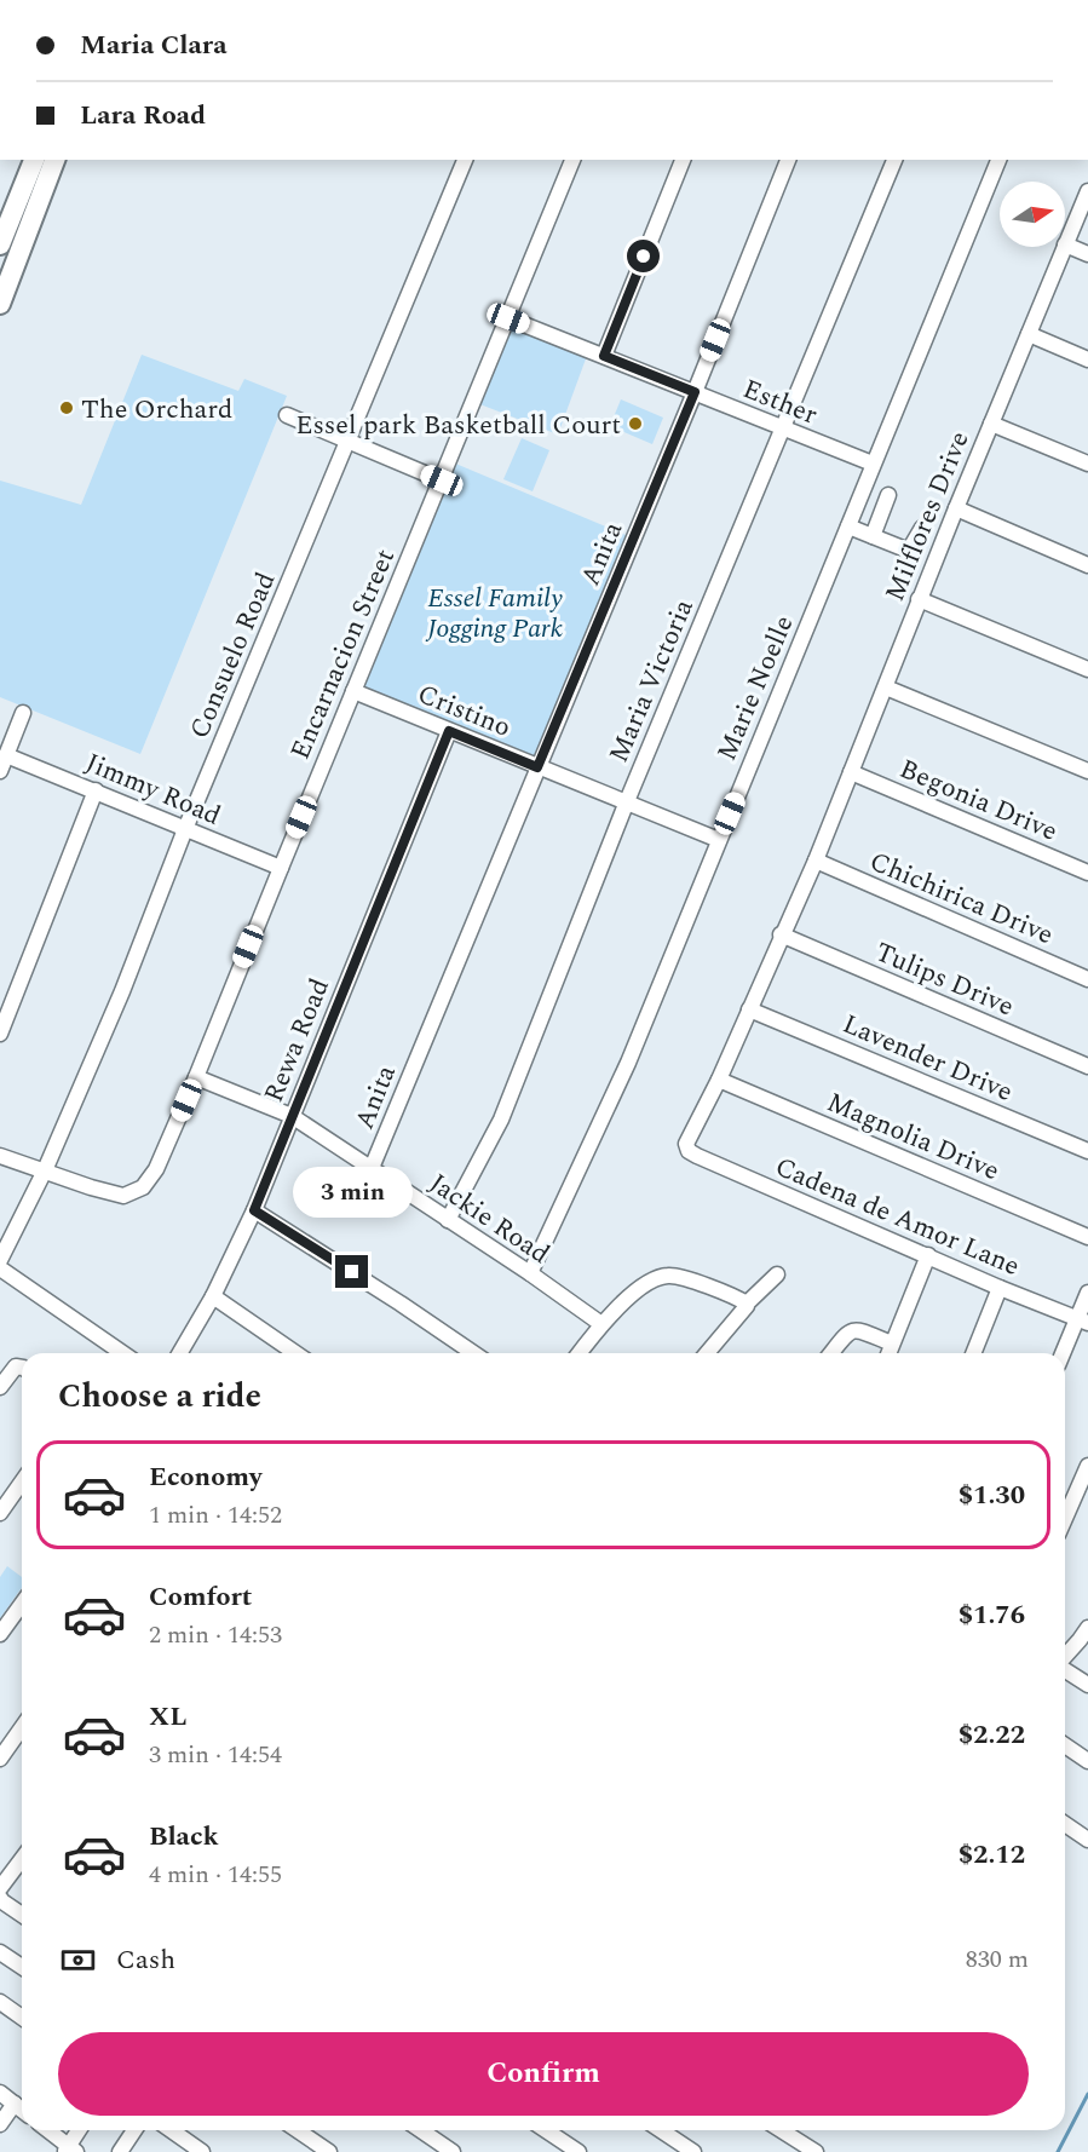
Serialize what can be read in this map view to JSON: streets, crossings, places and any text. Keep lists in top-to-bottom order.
{
  "streets": {
    "street": [
      "Esther",
      "Milflores Drive",
      "Anita",
      "Encarnacion Street",
      "Consuelo Road",
      "Maria Victoria",
      "Marie Noelle",
      "Cristino",
      "Jimmy Road",
      "Begonia Drive",
      "Chichirica Drive",
      "Tulips Drive",
      "Rewa Road",
      "Lavender Drive",
      "Magnolia Drive",
      "Cadena de Amor Lane",
      "Jackie Road"
    ]
  },
  "crossings": [
    ["Esther", "Anita"],
    ["Esther", "Encarnacion Street"],
    ["Esther", "Maria Victoria"],
    ["Esther", "Marie Noelle"],
    ["Milflores Drive", "Begonia Drive"],
    ["Milflores Drive", "Chichirica Drive"],
    ["Milflores Drive", "Tulips Drive"],
    ["Milflores Drive", "Lavender Drive"],
    ["Milflores Drive", "Magnolia Drive"],
    ["Milflores Drive", "Cadena de Amor Lane"],
    ["Anita", "Cristino"],
    ["Anita", "Jackie Road"],
    ["Encarnacion Street", "Consuelo Road"],
    ["Encarnacion Street", "Cristino"],
    ["Encarnacion Street", "Jimmy Road"],
    ["Encarnacion Street", "Jackie Road"],
    ["Consuelo Road", "Jimmy Road"],
    ["Maria Victoria", "Cristino"],
    ["Maria Victoria", "Jackie Road"],
    ["Marie Noelle", "Cristino"],
    ["Marie Noelle", "Jackie Road"],
    ["Cristino", "Rewa Road"],
    ["Rewa Road", "Jackie Road"]
  ],
  "parks": ["Essel Family Jogging Park"],
  "places": ["The Orchard", "Essel park Basketball Court"],
  "north": "right",
  "page": {
    "banner": ["Maria Clara", "Lara Road"],
    "bubble": "3 min",
    "heading": "Choose a ride",
    "list": [
      {
        "name": "Economy",
        "note": "1 min · 14:52",
        "value": "$1.30"
      },
      {
        "name": "Comfort",
        "note": "2 min · 14:53",
        "value": "$1.76"
      },
      {
        "name": "XL",
        "note": "3 min · 14:54",
        "value": "$2.22"
      },
      {
        "name": "Black",
        "note": "4 min · 14:55",
        "value": "$2.12"
      }
    ],
    "pay": ["Cash", "830 m"],
    "buttons": "Confirm"
  }
}
